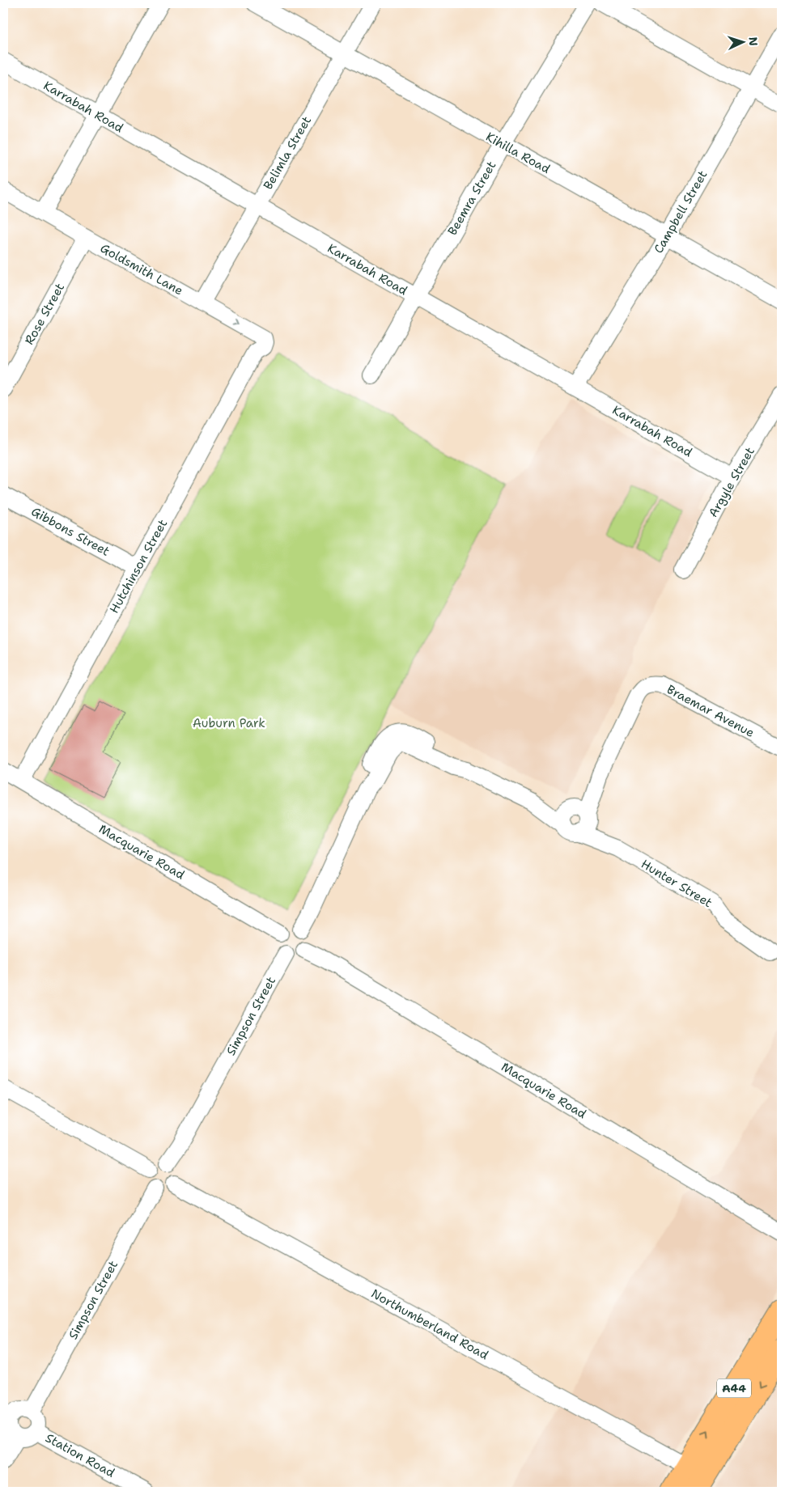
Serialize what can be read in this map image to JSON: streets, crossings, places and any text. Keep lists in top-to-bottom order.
{
  "streets": {
    "highway": ["A44"],
    "street": [
      "Karrabah Road",
      "Belimla Street",
      "Kihilla Road",
      "Beemra Street",
      "Campbell Street",
      "Goldsmith Lane",
      "Rose Street",
      "Argyle Street",
      "Gibbons Street",
      "Hutchinson Street",
      "Braemar Avenue",
      "Macquarie Road",
      "Hunter Street",
      "Simpson Street",
      "Northumberland Road",
      "Station Road"
    ]
  },
  "crossings": [
    ["Karrabah Road", "Belimla Street"],
    ["Karrabah Road", "Beemra Street"],
    ["Karrabah Road", "Campbell Street"],
    ["Karrabah Road", "Argyle Street"],
    ["Belimla Street", "Kihilla Road"],
    ["Belimla Street", "Goldsmith Lane"],
    ["Kihilla Road", "Beemra Street"],
    ["Kihilla Road", "Campbell Street"],
    ["Goldsmith Lane", "Rose Street"],
    ["Goldsmith Lane", "Hutchinson Street"],
    ["Gibbons Street", "Hutchinson Street"],
    ["Hutchinson Street", "Macquarie Road"],
    ["Braemar Avenue", "Hunter Street"],
    ["Macquarie Road", "Hunter Street"],
    ["Macquarie Road", "Simpson Street"],
    ["Hunter Street", "Simpson Street"],
    ["Simpson Street", "Northumberland Road"],
    ["Simpson Street", "Station Road"],
    ["Northumberland Road", "A44"]
  ],
  "parks": ["Auburn Park"],
  "north": "right"
}
